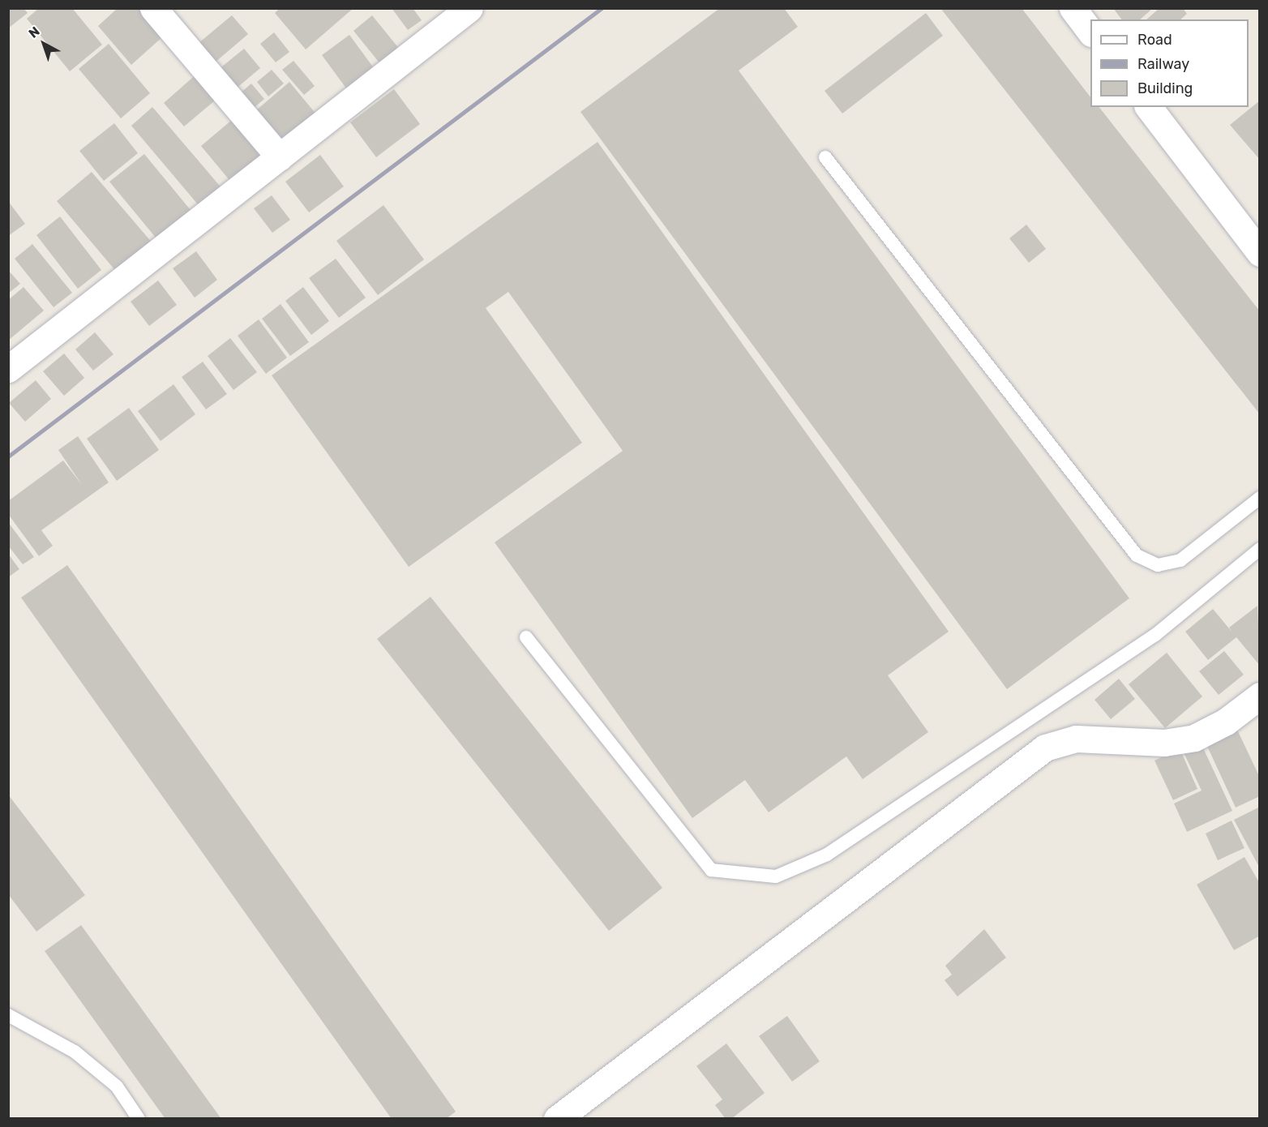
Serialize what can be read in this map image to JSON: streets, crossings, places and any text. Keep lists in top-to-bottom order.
{
  "legend": ["Road", "Railway", "Building"],
  "north": "top left"
}
